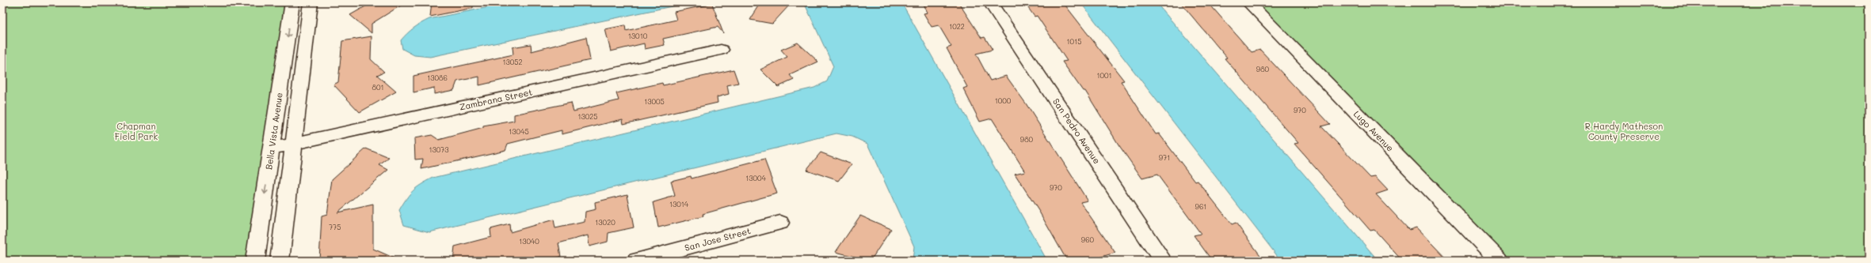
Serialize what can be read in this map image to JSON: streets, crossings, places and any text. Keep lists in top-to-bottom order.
{
  "streets": {
    "street": [
      "Zambrana Street",
      "Bella Vista Avenue",
      "San Pedro Avenue",
      "Lugo Avenue",
      "San Jose Street"
    ]
  },
  "crossings": [
    ["Zambrana Street", "Bella Vista Avenue"]
  ],
  "parks": ["Chapman Field Park", "R Hardy Matheson County Preserve"],
  "house_numbers": [
    "1022",
    "13010",
    "1015",
    "13052",
    "980",
    "1001",
    "13086",
    "801",
    "1000",
    "13005",
    "970",
    "13025",
    "13045",
    "980",
    "13073",
    "971",
    "13004",
    "970",
    "13014",
    "961",
    "13020",
    "775",
    "960",
    "13040"
  ]
}
